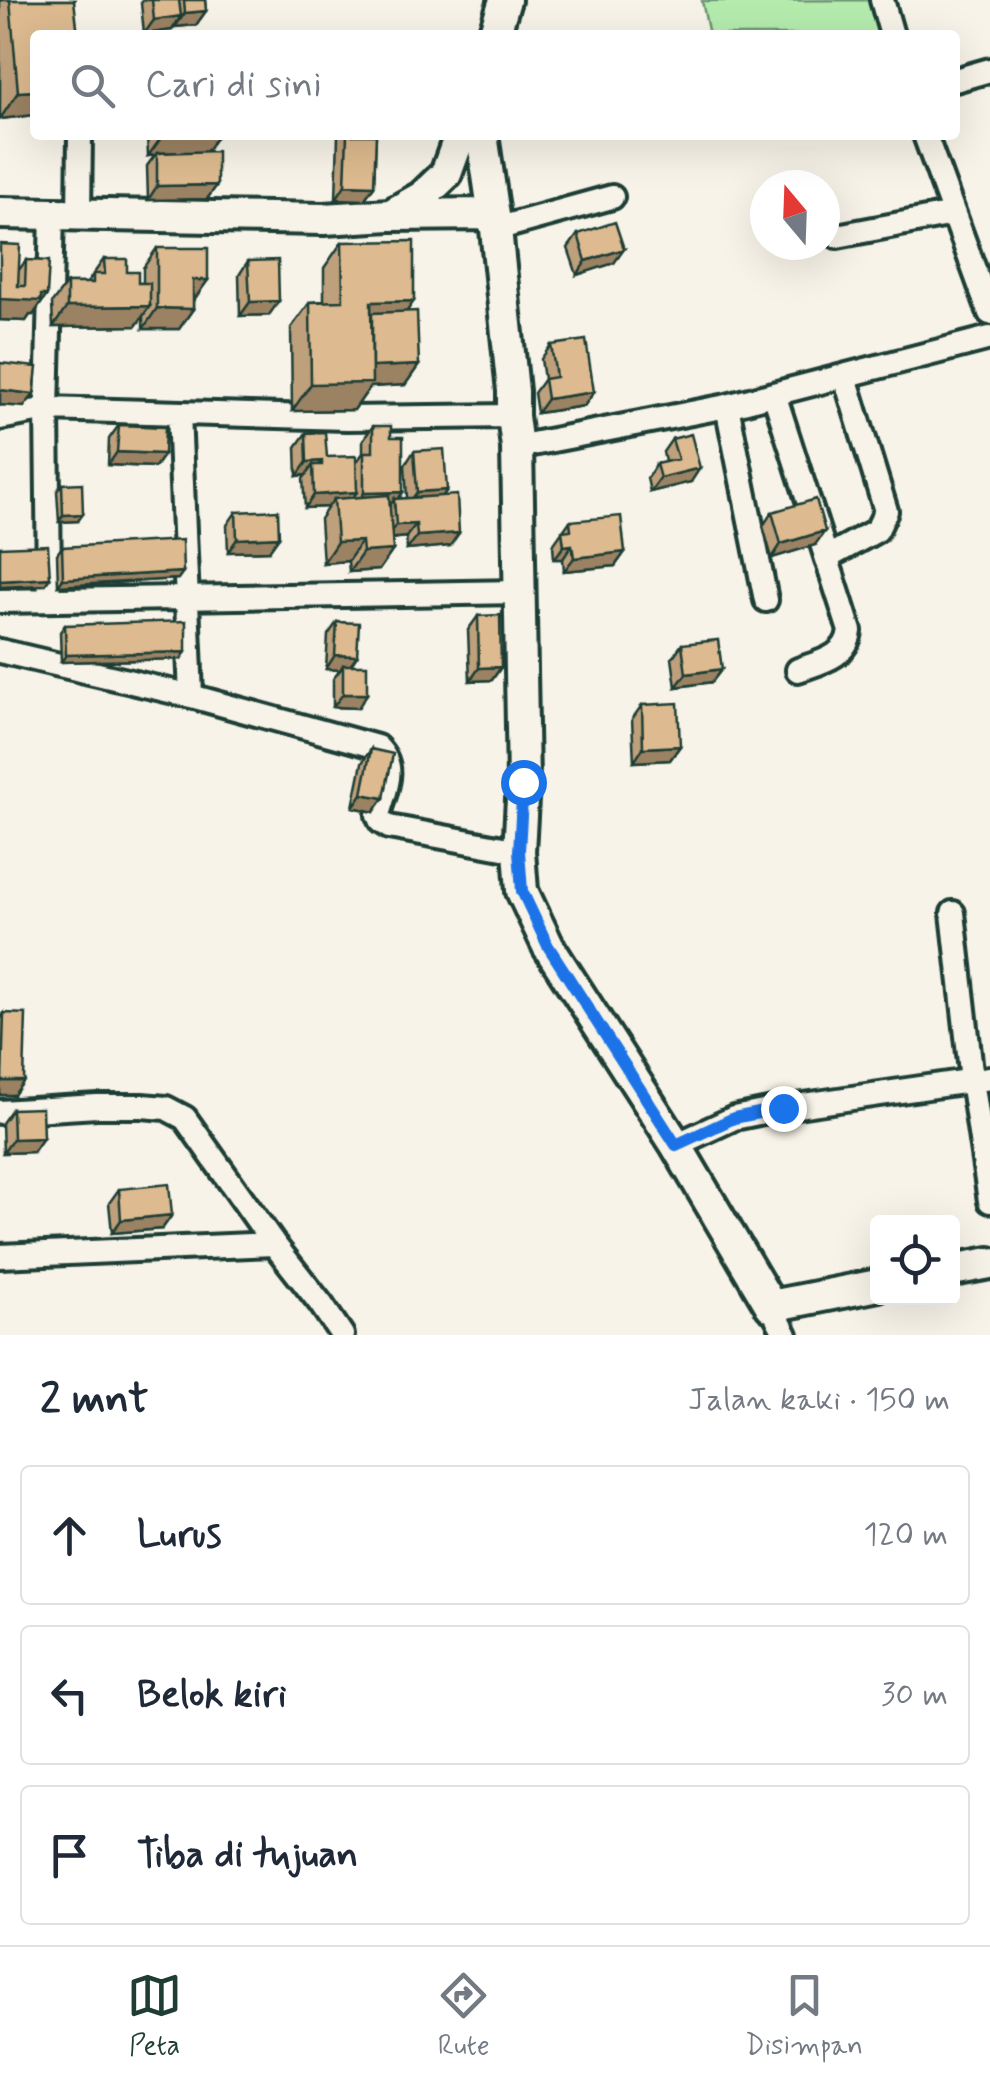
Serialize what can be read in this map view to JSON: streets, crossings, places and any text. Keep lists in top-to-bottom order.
{
  "north": "top",
  "page": {
    "search": "Cari di sini",
    "heading": ["2 mnt", "Jalan kaki · 150 m"],
    "list": [
      ["Lurus", "120 m"],
      ["Belok kiri", "30 m"],
      "Tiba di tujuan"
    ],
    "nav": ["Peta", "Rute", "Disimpan"]
  }
}
